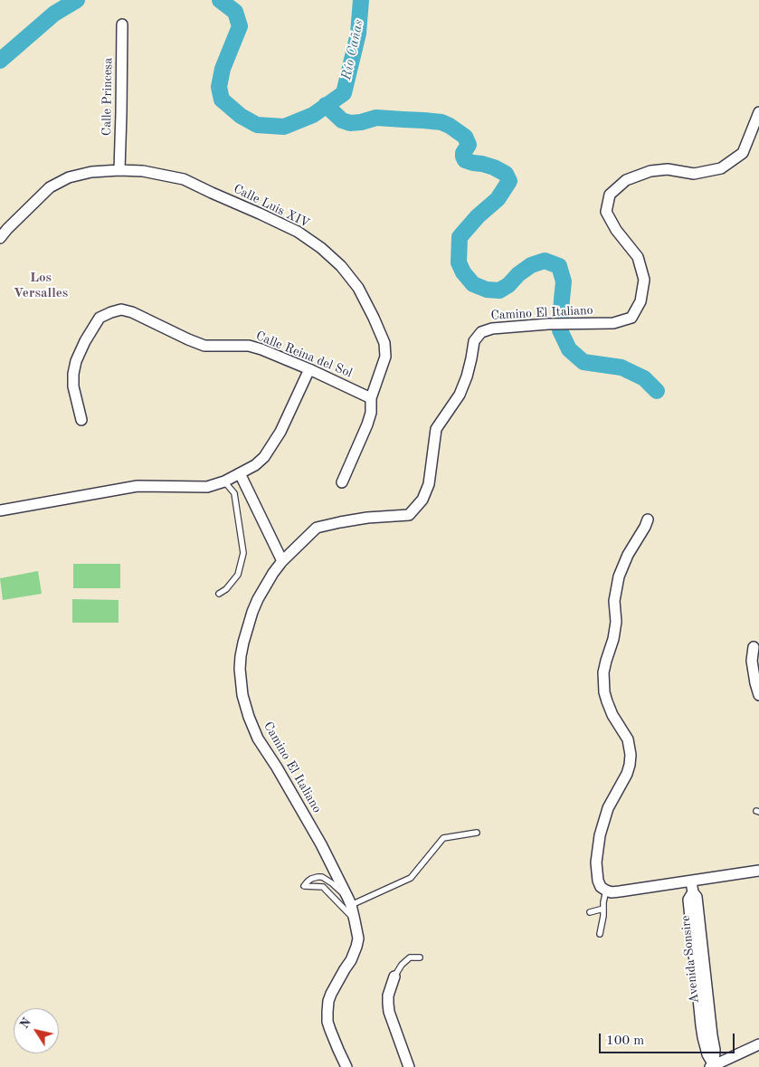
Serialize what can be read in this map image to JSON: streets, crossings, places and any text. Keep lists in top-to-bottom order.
{
  "streets": {
    "street": [
      "Calle Princesa",
      "Calle Luis XIV",
      "Camino El Italiano",
      "Calle Reina del Sol",
      "Avenida Sonsire"
    ]
  },
  "crossings": [
    ["Calle Princesa", "Calle Luis XIV"],
    ["Calle Luis XIV", "Calle Reina del Sol"]
  ],
  "districts": ["Los Versalles"],
  "water": ["Río Cañas"],
  "scale_bar": "100 m",
  "north": "top left"
}
